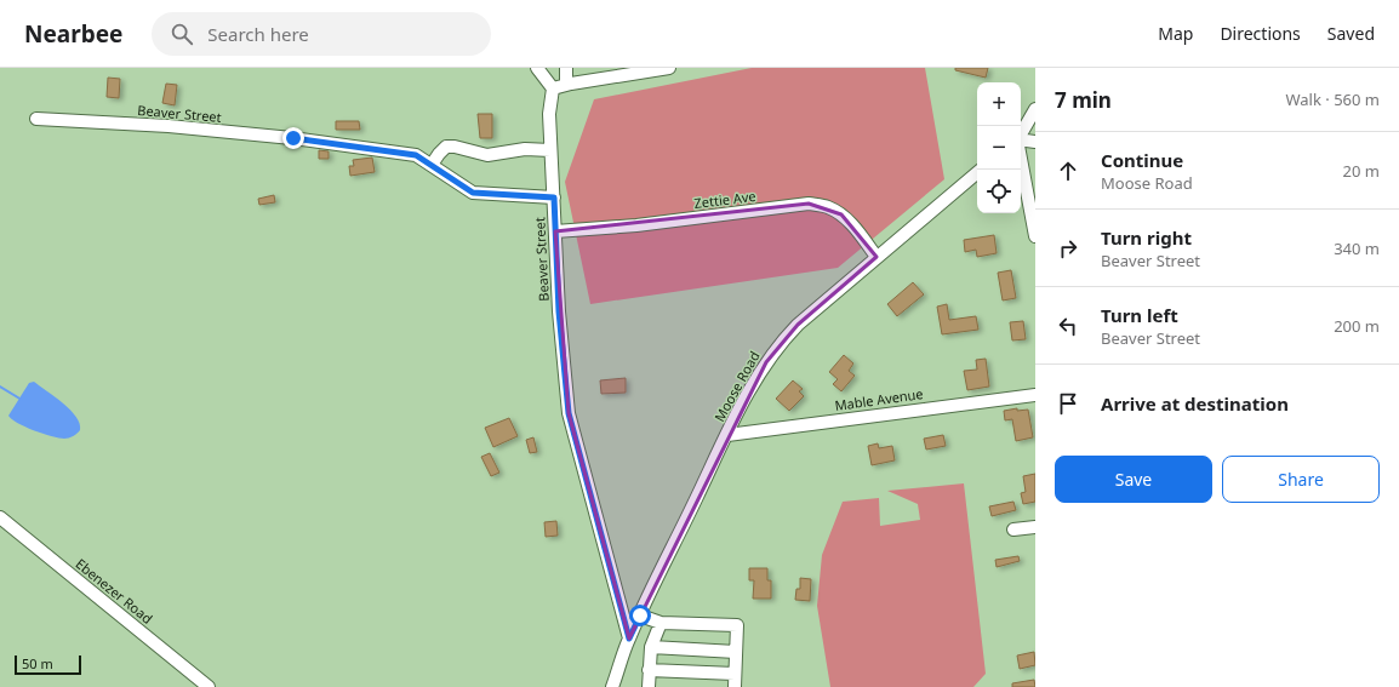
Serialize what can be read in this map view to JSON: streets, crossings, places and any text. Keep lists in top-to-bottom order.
{
  "streets": {
    "street": [
      "Beaver Street",
      "Zettie Ave",
      "Moose Road",
      "Mable Avenue",
      "Ebenezer Road"
    ]
  },
  "crossings": [
    ["Beaver Street", "Zettie Ave"],
    ["Beaver Street", "Moose Road"],
    ["Zettie Ave", "Moose Road"],
    ["Moose Road", "Mable Avenue"]
  ],
  "scale_bar": "50 m",
  "page": {
    "header": "Nearbee",
    "search": "Search here",
    "nav": ["Map", "Directions", "Saved"],
    "heading": ["7 min", "Walk · 560 m"],
    "map_buttons": ["+", "−"],
    "list": [
      ["Continue", "Moose Road", "20 m"],
      ["Turn right", "Beaver Street", "340 m"],
      ["Turn left", "Beaver Street", "200 m"],
      "Arrive at destination"
    ],
    "buttons": ["Save", "Share"],
    "scale": "50 m"
  }
}
